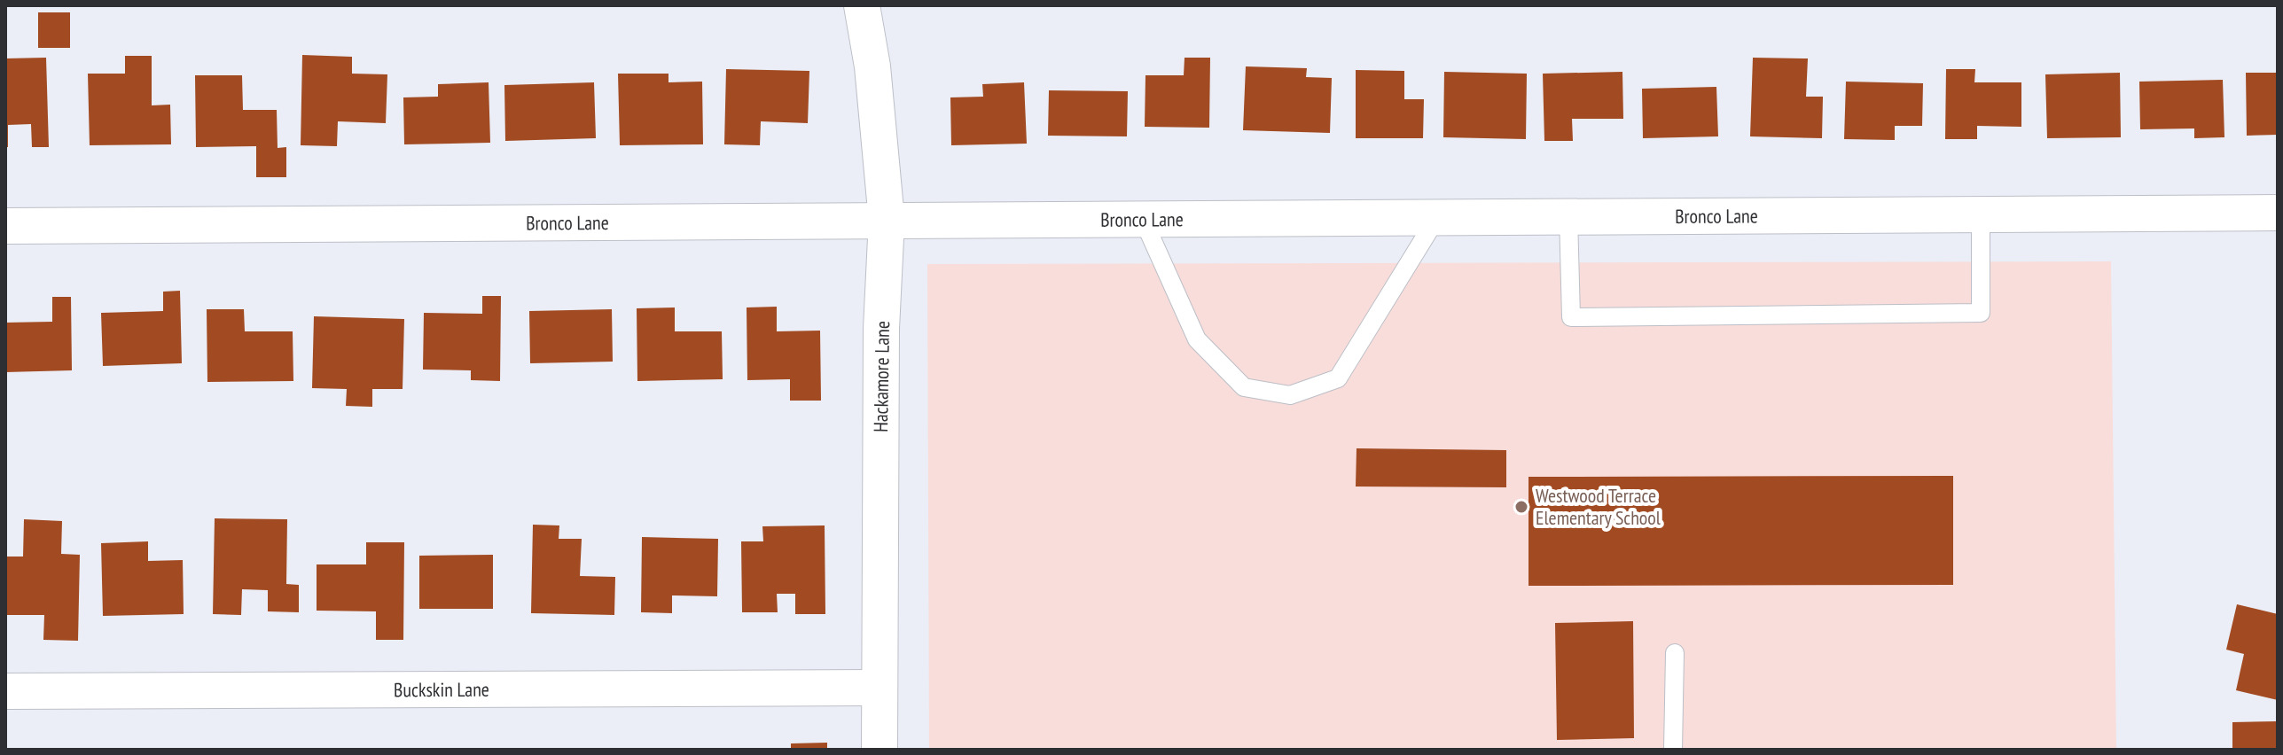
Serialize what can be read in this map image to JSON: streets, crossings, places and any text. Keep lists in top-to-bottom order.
{
  "streets": {
    "street": ["Bronco Lane", "Hackamore Lane", "Buckskin Lane"]
  },
  "crossings": [
    ["Bronco Lane", "Hackamore Lane"],
    ["Hackamore Lane", "Buckskin Lane"]
  ],
  "places": ["Westwood Terrace Elementary School"]
}
